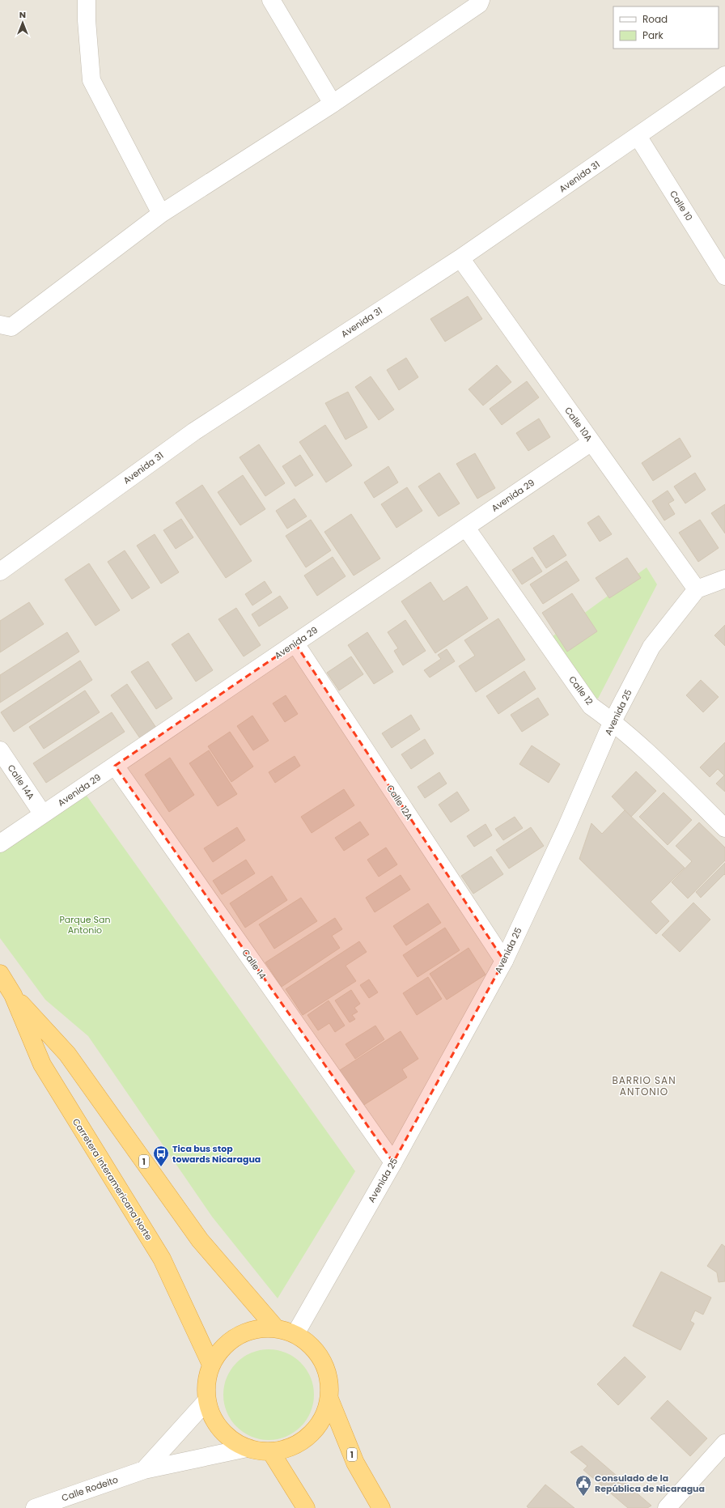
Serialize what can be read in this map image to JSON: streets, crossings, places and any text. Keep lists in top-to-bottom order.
{
  "streets": {
    "highway": ["1", "Carretera Interamericana Norte"],
    "street": [
      "Avenida 31",
      "Calle 10",
      "Calle 10A",
      "Avenida 29",
      "Calle 12",
      "Avenida 25",
      "Calle 14A",
      "Calle 12A",
      "Calle 14",
      "Calle Rodeito"
    ]
  },
  "crossings": [
    ["Avenida 31", "Calle 10"],
    ["Avenida 31", "Calle 10A"],
    ["Calle 10A", "Avenida 29"],
    ["Calle 10A", "Avenida 25"],
    ["Avenida 29", "Calle 12"],
    ["Avenida 29", "Calle 14A"],
    ["Avenida 29", "Calle 12A"],
    ["Avenida 29", "Calle 14"],
    ["Calle 12", "Avenida 25"],
    ["Avenida 25", "Calle 12A"],
    ["Avenida 25", "Calle 14"],
    ["Avenida 25", "1"],
    ["1", "Carretera Interamericana Norte"],
    ["1", "Calle Rodeito"]
  ],
  "districts": ["BARRIO SAN ANTONIO"],
  "parks": ["Parque San Antonio"],
  "places": {
    "bus stop": ["Tica bus stop towards Nicaragua"],
    "public building": ["Consulado de la República de Nicaragua"]
  },
  "legend": ["Road", "Park"],
  "north": "top"
}
